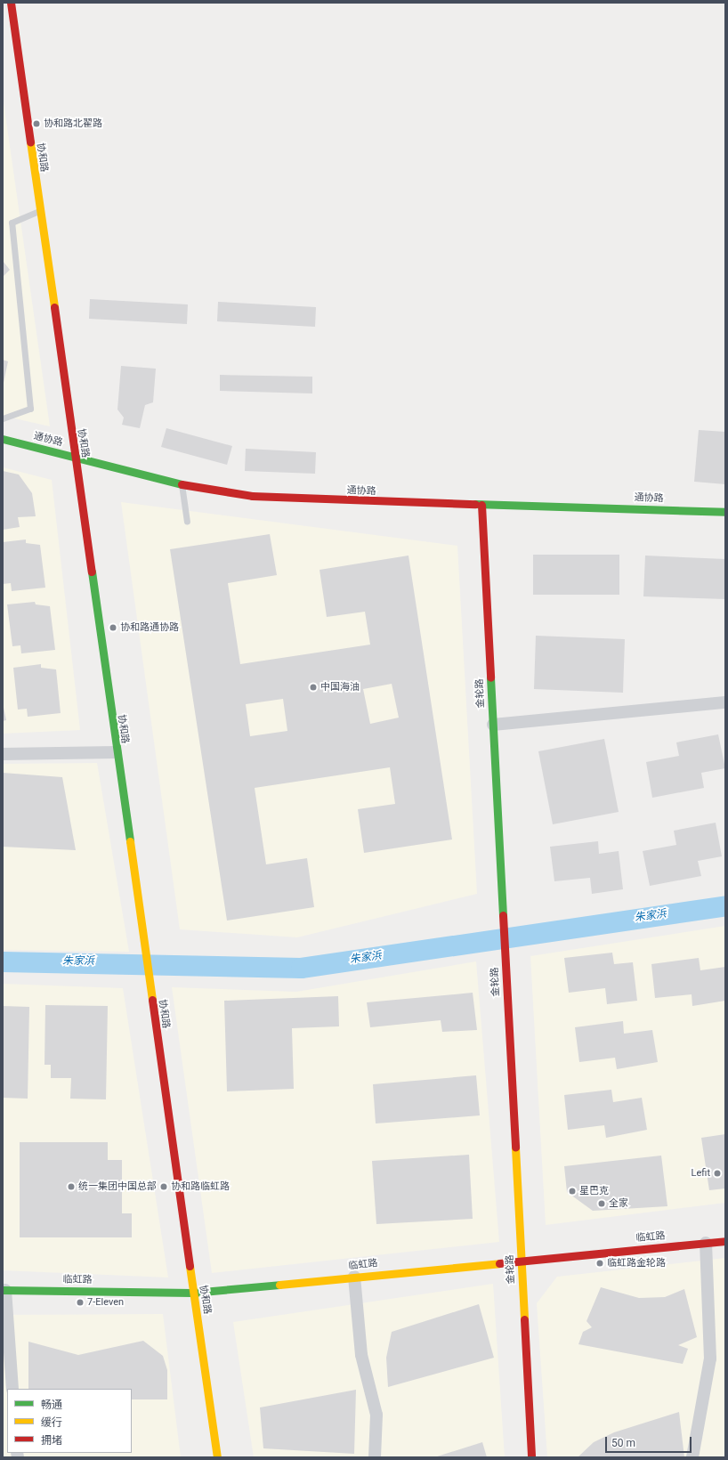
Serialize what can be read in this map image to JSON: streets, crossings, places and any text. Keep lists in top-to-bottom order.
{
  "streets": {
    "street": [
      "协和路",
      "通协路",
      "金轮路",
      "临虹路"
    ]
  },
  "crossings": [
    ["协和路", "通协路"],
    ["协和路", "临虹路"],
    ["通协路", "金轮路"],
    ["金轮路", "临虹路"]
  ],
  "water": ["朱家浜"],
  "places": [
    "协和路北翟路",
    "协和路通协路",
    "中国海油",
    "Lefit",
    "统一集团中国总部",
    "协和路临虹路",
    "星巴克",
    "全家",
    "临虹路金轮路",
    "7-Eleven"
  ],
  "legend": ["畅通", "缓行", "拥堵"],
  "scale_bar": "50 m"
}
